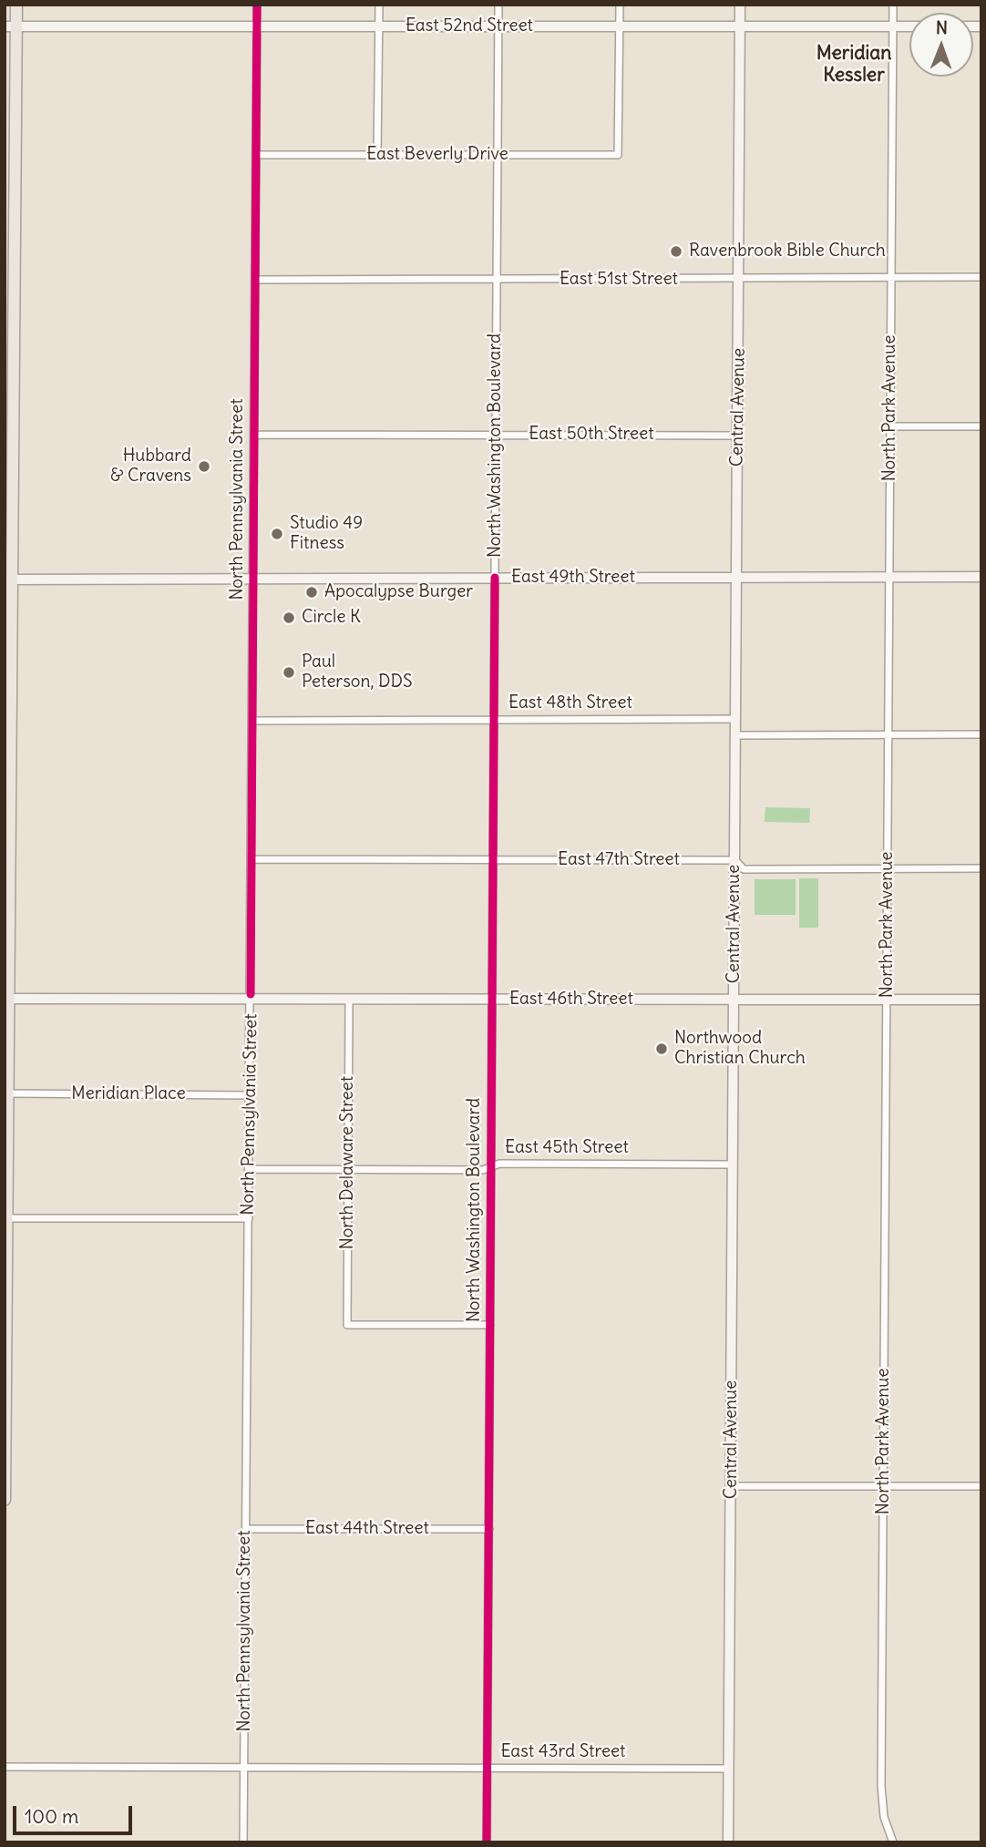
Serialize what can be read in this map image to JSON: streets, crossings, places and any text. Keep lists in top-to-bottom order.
{
  "streets": {
    "main road": [
      "East 52nd Street",
      "Central Avenue",
      "East 49th Street",
      "East 46th Street"
    ],
    "street": [
      "East Beverly Drive",
      "East 51st Street",
      "North Park Avenue",
      "East 50th Street",
      "North Washington Boulevard",
      "North Pennsylvania Street",
      "East 48th Street",
      "East 47th Street",
      "Meridian Place",
      "East 45th Street",
      "North Delaware Street",
      "East 44th Street",
      "East 43rd Street"
    ]
  },
  "crossings": [
    ["East 52nd Street", "East Beverly Drive"],
    ["East 52nd Street", "Central Avenue"],
    ["East 52nd Street", "North Park Avenue"],
    ["East 52nd Street", "North Washington Boulevard"],
    ["East 52nd Street", "North Pennsylvania Street"],
    ["East Beverly Drive", "North Washington Boulevard"],
    ["East Beverly Drive", "North Pennsylvania Street"],
    ["East 51st Street", "Central Avenue"],
    ["East 51st Street", "North Park Avenue"],
    ["East 51st Street", "North Washington Boulevard"],
    ["East 51st Street", "North Pennsylvania Street"],
    ["Central Avenue", "East 50th Street"],
    ["Central Avenue", "East 49th Street"],
    ["Central Avenue", "East 48th Street"],
    ["Central Avenue", "East 47th Street"],
    ["Central Avenue", "East 46th Street"],
    ["Central Avenue", "East 45th Street"],
    ["Central Avenue", "East 43rd Street"],
    ["North Park Avenue", "East 49th Street"],
    ["North Park Avenue", "East 47th Street"],
    ["North Park Avenue", "East 46th Street"],
    ["East 50th Street", "North Washington Boulevard"],
    ["East 50th Street", "North Pennsylvania Street"],
    ["North Washington Boulevard", "East 49th Street"],
    ["North Washington Boulevard", "East 48th Street"],
    ["North Washington Boulevard", "East 47th Street"],
    ["North Washington Boulevard", "East 46th Street"],
    ["North Washington Boulevard", "East 45th Street"],
    ["North Washington Boulevard", "North Delaware Street"],
    ["North Washington Boulevard", "East 44th Street"],
    ["North Washington Boulevard", "East 43rd Street"],
    ["North Pennsylvania Street", "East 49th Street"],
    ["North Pennsylvania Street", "East 48th Street"],
    ["North Pennsylvania Street", "East 47th Street"],
    ["North Pennsylvania Street", "East 46th Street"],
    ["North Pennsylvania Street", "Meridian Place"],
    ["North Pennsylvania Street", "East 45th Street"],
    ["North Pennsylvania Street", "East 44th Street"],
    ["North Pennsylvania Street", "East 43rd Street"],
    ["East 46th Street", "North Delaware Street"],
    ["East 45th Street", "North Delaware Street"]
  ],
  "districts": ["Meridian Kessler"],
  "places": [
    "Ravenbrook Bible Church",
    "Hubbard & Cravens",
    "Studio 49 Fitness",
    "Apocalypse Burger",
    "Circle K",
    "Paul Peterson, DDS",
    "Northwood Christian Church"
  ],
  "scale_bar": "100 m",
  "north": "top"
}
